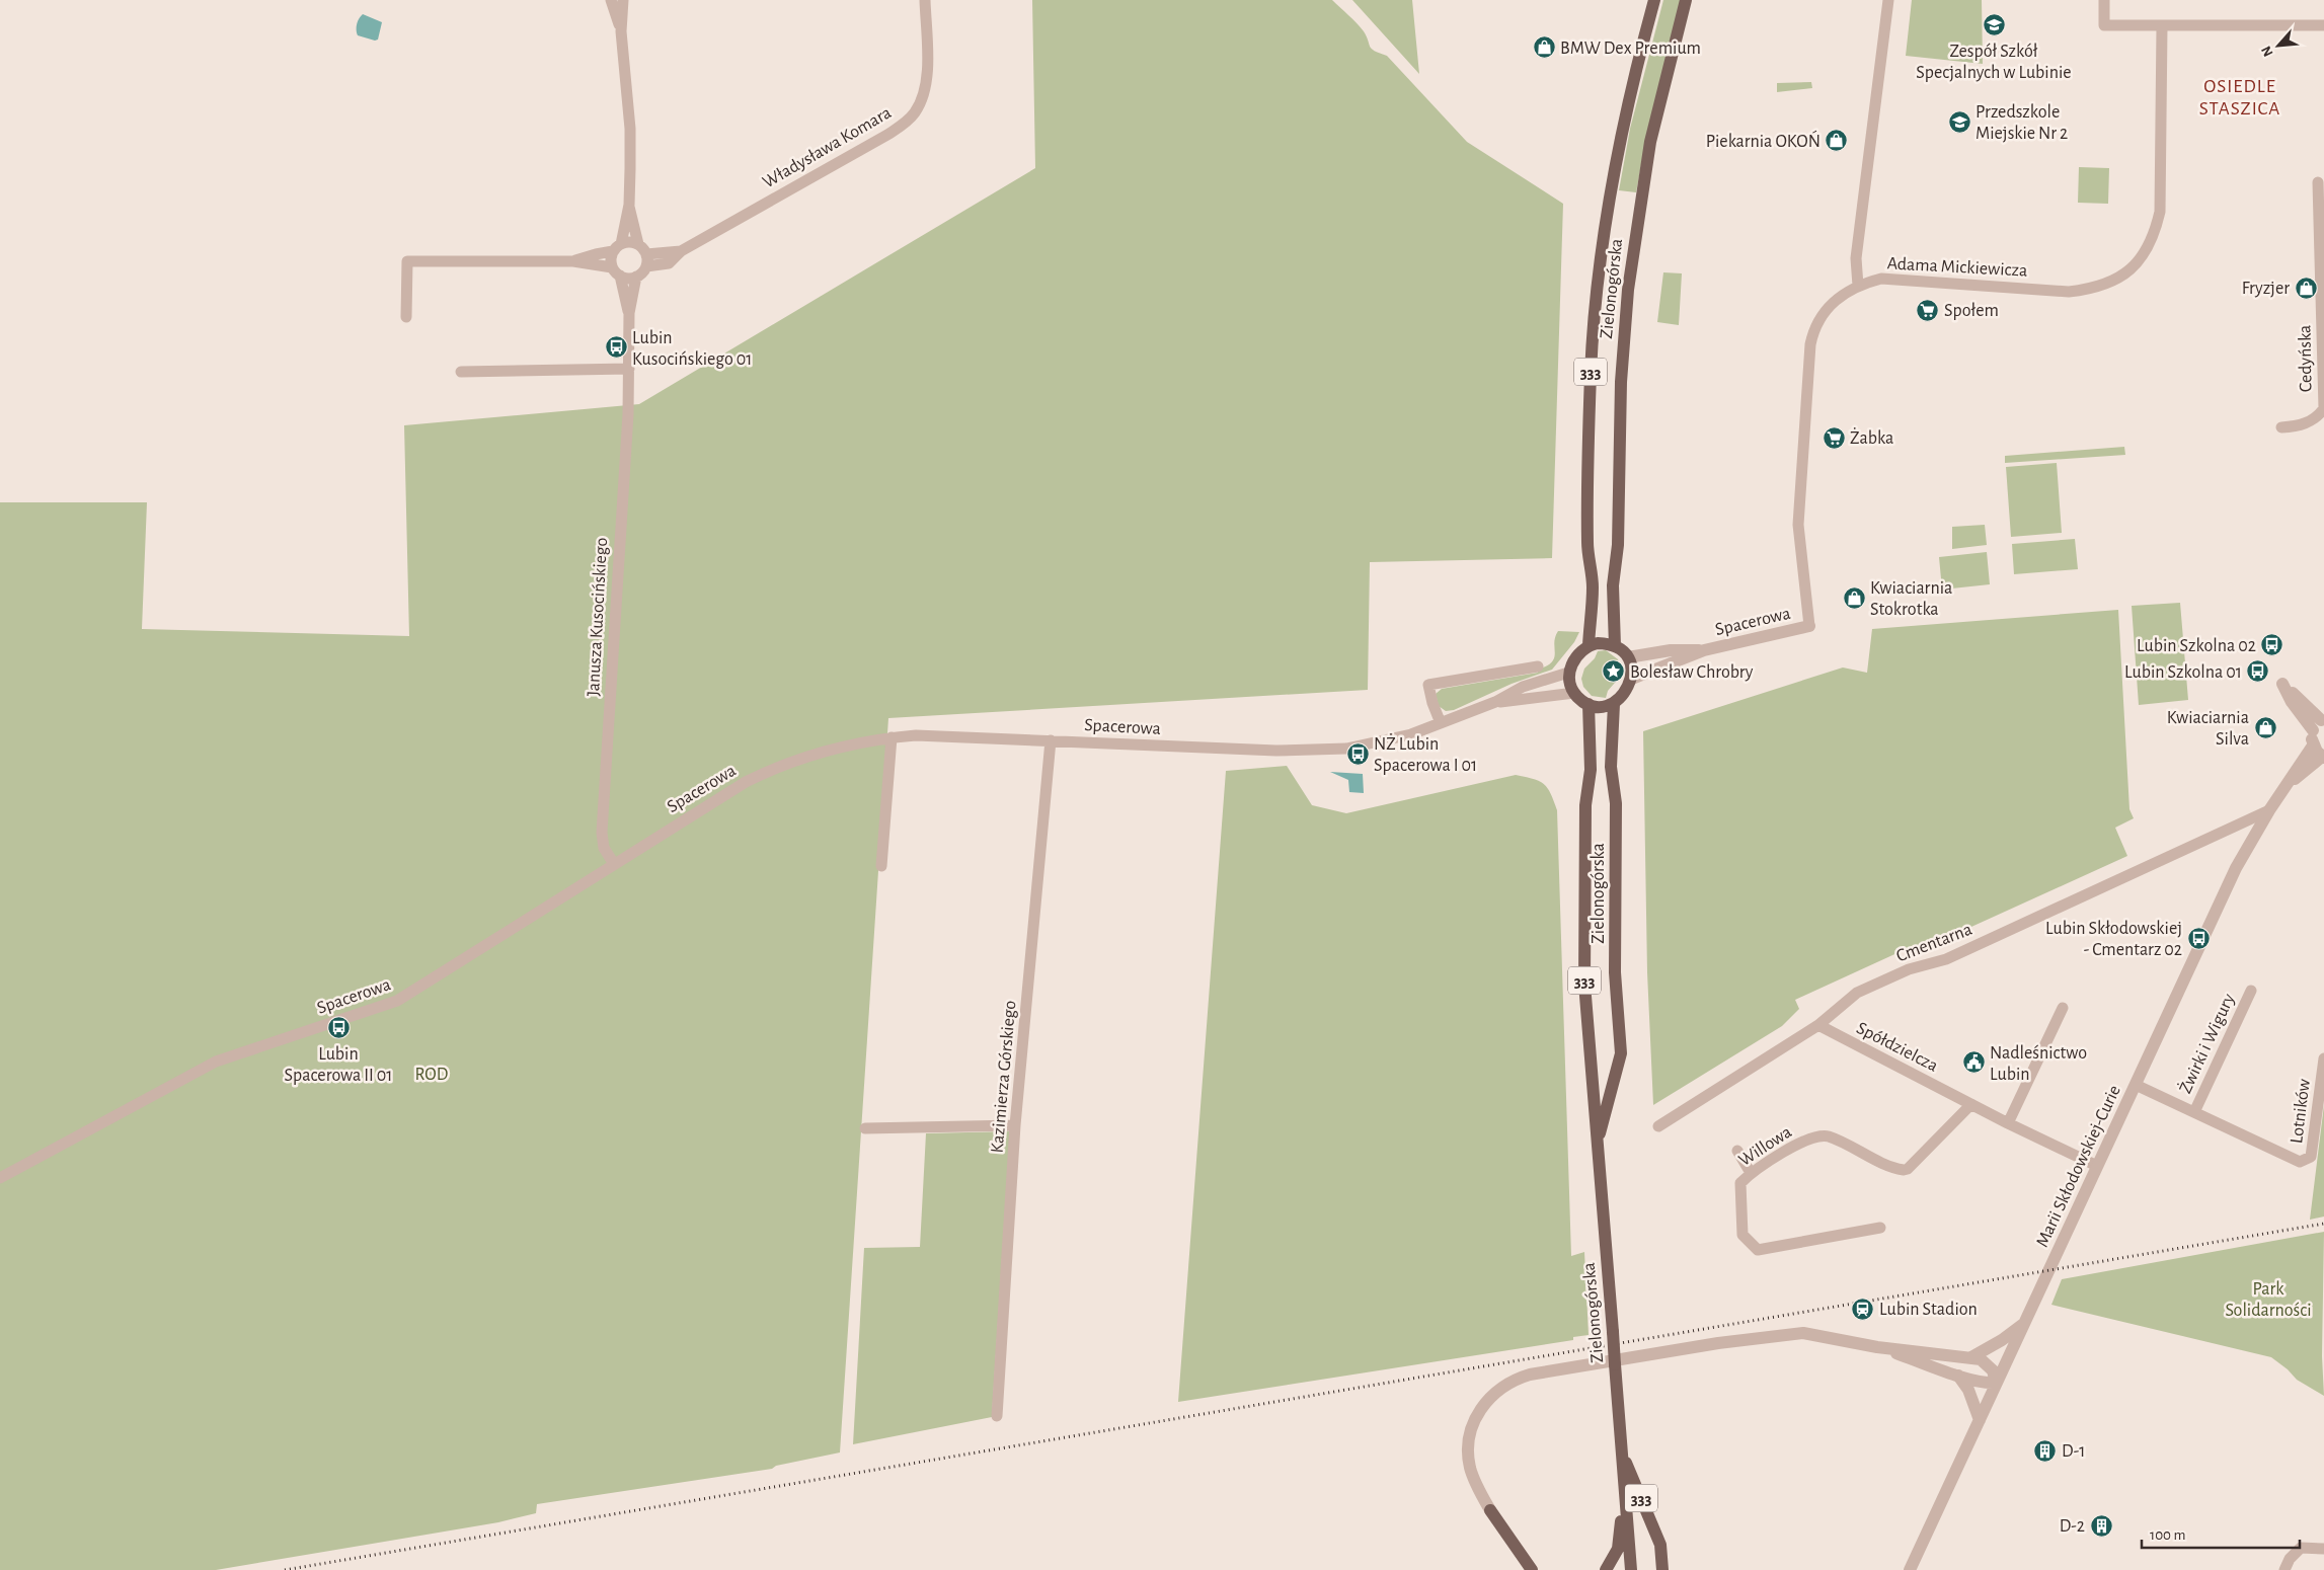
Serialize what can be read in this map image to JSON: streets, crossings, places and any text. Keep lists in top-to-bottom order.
{
  "streets": {
    "main road": ["Zielonogórska", "333"],
    "street": [
      "Władysława Komara",
      "Adama Mickiewicza",
      "Cedyńska",
      "Janusza Kusocińskiego",
      "Spacerowa",
      "Cmentarna",
      "Żwirki i Wigury",
      "Spółdzielcza",
      "Kazimierza Górskiego",
      "Lotników",
      "Willowa",
      "Marii Skłodowskiej-Curie"
    ]
  },
  "crossings": [
    ["Adama Mickiewicza", "Spacerowa"],
    ["Zielonogórska", "Spacerowa"],
    ["Janusza Kusocińskiego", "Spacerowa"],
    ["Spacerowa", "Kazimierza Górskiego"],
    ["Cmentarna", "Spółdzielcza"],
    ["Cmentarna", "Marii Skłodowskiej-Curie"],
    ["Żwirki i Wigury", "Lotników"],
    ["Żwirki i Wigury", "Marii Skłodowskiej-Curie"],
    ["Spółdzielcza", "Willowa"],
    ["Spółdzielcza", "Marii Skłodowskiej-Curie"]
  ],
  "districts": ["OSIEDLE STASZICA"],
  "parks": ["ROD", "Park Solidarności"],
  "places": {
    "school or university": ["Zespół Szkół Specjalnych w Lubinie", "Przedszkole Miejskie Nr 2"],
    "shop": [
      "BMW Dex Premium",
      "Piekarnia OKOŃ",
      "Fryzjer",
      "Kwiaciarnia Stokrotka",
      "Kwiaciarnia Silva"
    ],
    "supermarket": ["Społem", "Żabka"],
    "bus stop": [
      "Lubin Kusocińskiego 01",
      "Lubin Szkolna 02",
      "Lubin Szkolna 01",
      "NŻ Lubin Spacerowa I 01",
      "Lubin Skłodowskiej - Cmentarz 02",
      "Lubin Spacerowa II 01"
    ],
    "place": ["Bolesław Chrobry"],
    "public building": ["Nadleśnictwo Lubin"],
    "station": ["Lubin Stadion"],
    "building": ["D-1", "D-2"]
  },
  "scale_bar": "100 m",
  "north": "bottom left"
}
